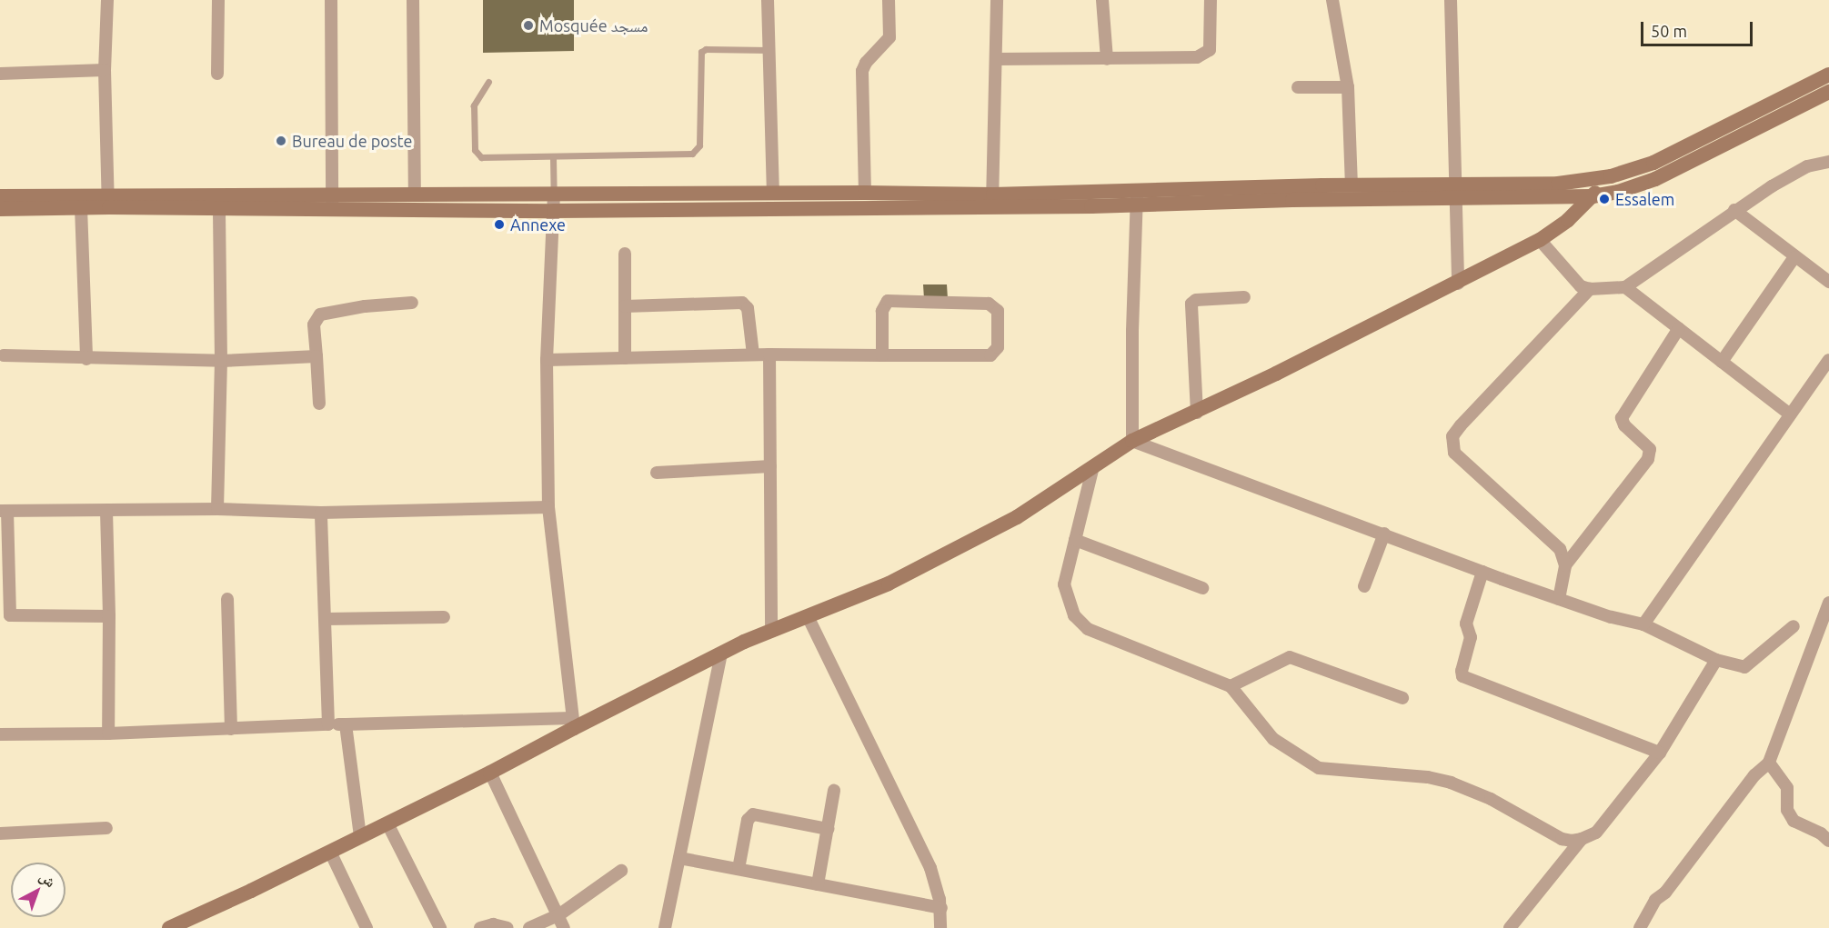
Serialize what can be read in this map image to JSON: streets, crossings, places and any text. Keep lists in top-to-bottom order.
{
  "places": [
    "Mosquée مسجد",
    "Bureau de poste",
    "Essalem",
    "Annexe"
  ],
  "scale_bar": "50 m",
  "north": "top right"
}
